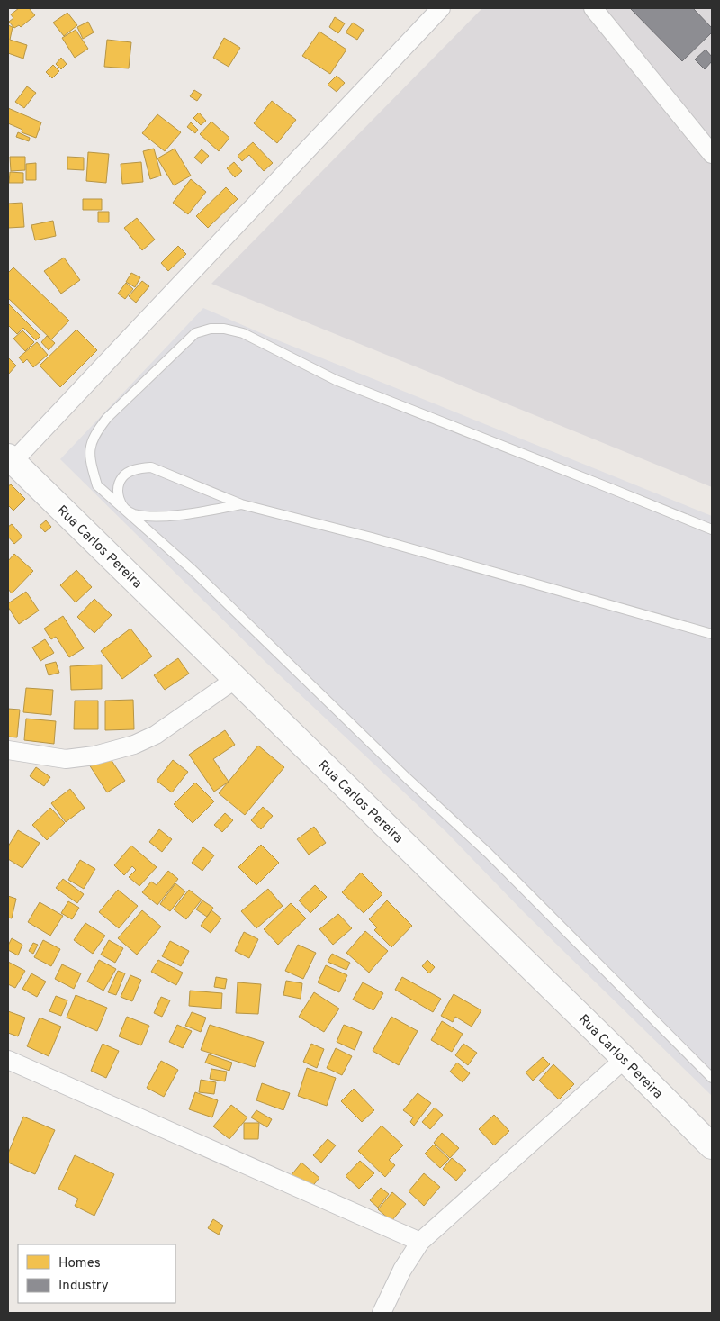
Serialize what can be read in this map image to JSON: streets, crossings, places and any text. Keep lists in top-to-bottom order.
{
  "streets": {
    "main road": ["Rua Carlos Pereira"]
  },
  "legend": ["Homes", "Industry"]
}
